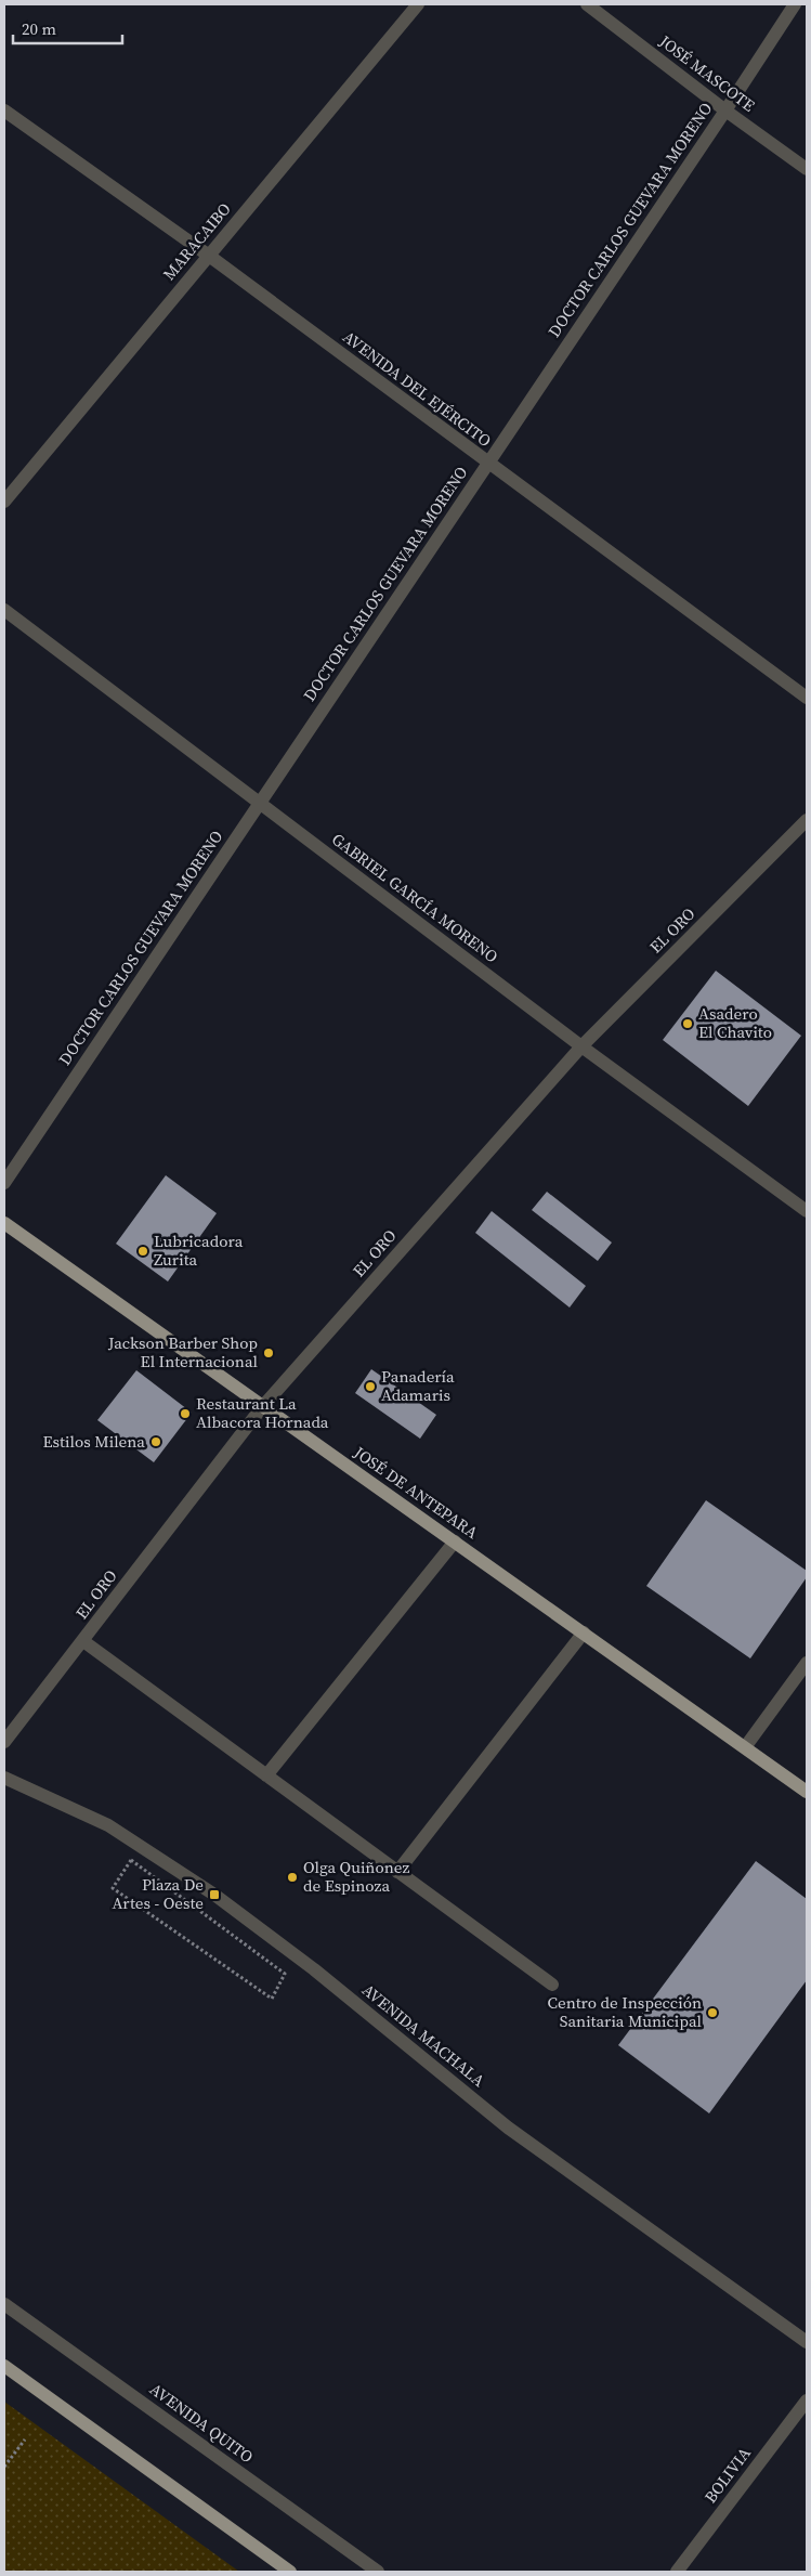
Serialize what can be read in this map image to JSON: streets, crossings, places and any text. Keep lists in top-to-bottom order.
{
  "streets": {
    "main road": ["JOSÉ DE ANTEPARA"],
    "street": [
      "JOSÉ MASCOTE",
      "DOCTOR CARLOS GUEVARA MORENO",
      "MARACAIBO",
      "AVENIDA DEL EJÉRCITO",
      "GABRIEL GARCÍA MORENO",
      "EL ORO",
      "AVENIDA MACHALA",
      "AVENIDA QUITO",
      "BOLIVIA"
    ]
  },
  "crossings": [
    ["JOSÉ MASCOTE", "DOCTOR CARLOS GUEVARA MORENO"],
    ["DOCTOR CARLOS GUEVARA MORENO", "AVENIDA DEL EJÉRCITO"],
    ["DOCTOR CARLOS GUEVARA MORENO", "GABRIEL GARCÍA MORENO"],
    ["MARACAIBO", "AVENIDA DEL EJÉRCITO"],
    ["GABRIEL GARCÍA MORENO", "EL ORO"],
    ["EL ORO", "JOSÉ DE ANTEPARA"]
  ],
  "places": {
    "other": [
      "Asadero El Chavito",
      "Lubricadora Zurita",
      "Jackson Barber Shop El Internacional",
      "Panadería Adamaris",
      "Restaurant La Albacora Hornada",
      "Estilos Milena",
      "Olga Quiñonez de Espinoza",
      "Centro de Inspección Sanitaria Municipal"
    ],
    "transit": ["Plaza De Artes - Oeste"]
  },
  "scale_bar": "20 m"
}
